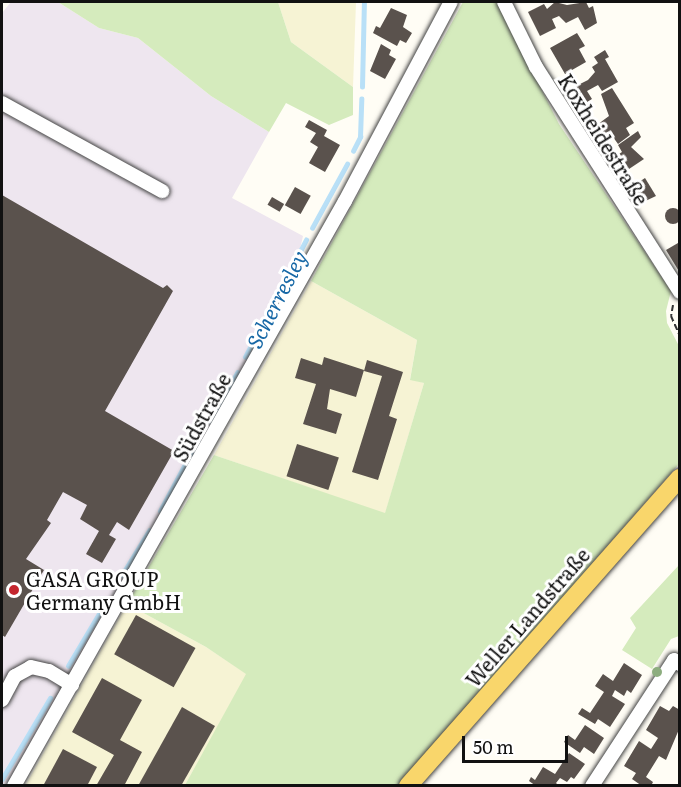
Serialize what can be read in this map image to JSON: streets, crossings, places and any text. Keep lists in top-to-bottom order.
{
  "streets": {
    "main road": ["Weller Landstraße"],
    "street": ["Koxheidestraße", "Südstraße"]
  },
  "water": ["Scherresley"],
  "places": ["GASA GROUP Germany GmbH"],
  "scale_bar": "50 m"
}
